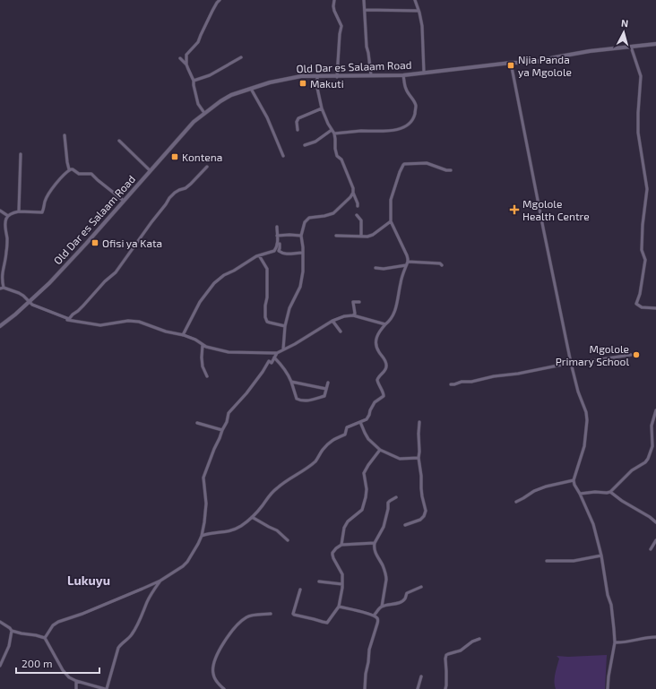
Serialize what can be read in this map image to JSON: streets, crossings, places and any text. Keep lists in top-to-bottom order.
{
  "streets": {
    "street": ["Old Dar es Salaam Road"]
  },
  "districts": ["Lukuyu"],
  "places": {
    "transit": [
      "Njia Panda ya Mgolole",
      "Makuti",
      "Kontena",
      "Ofisi ya Kata"
    ],
    "health": ["Mgolole Health Centre"],
    "other": ["Mgolole Primary School"]
  },
  "scale_bar": "200 m",
  "north": "top"
}
